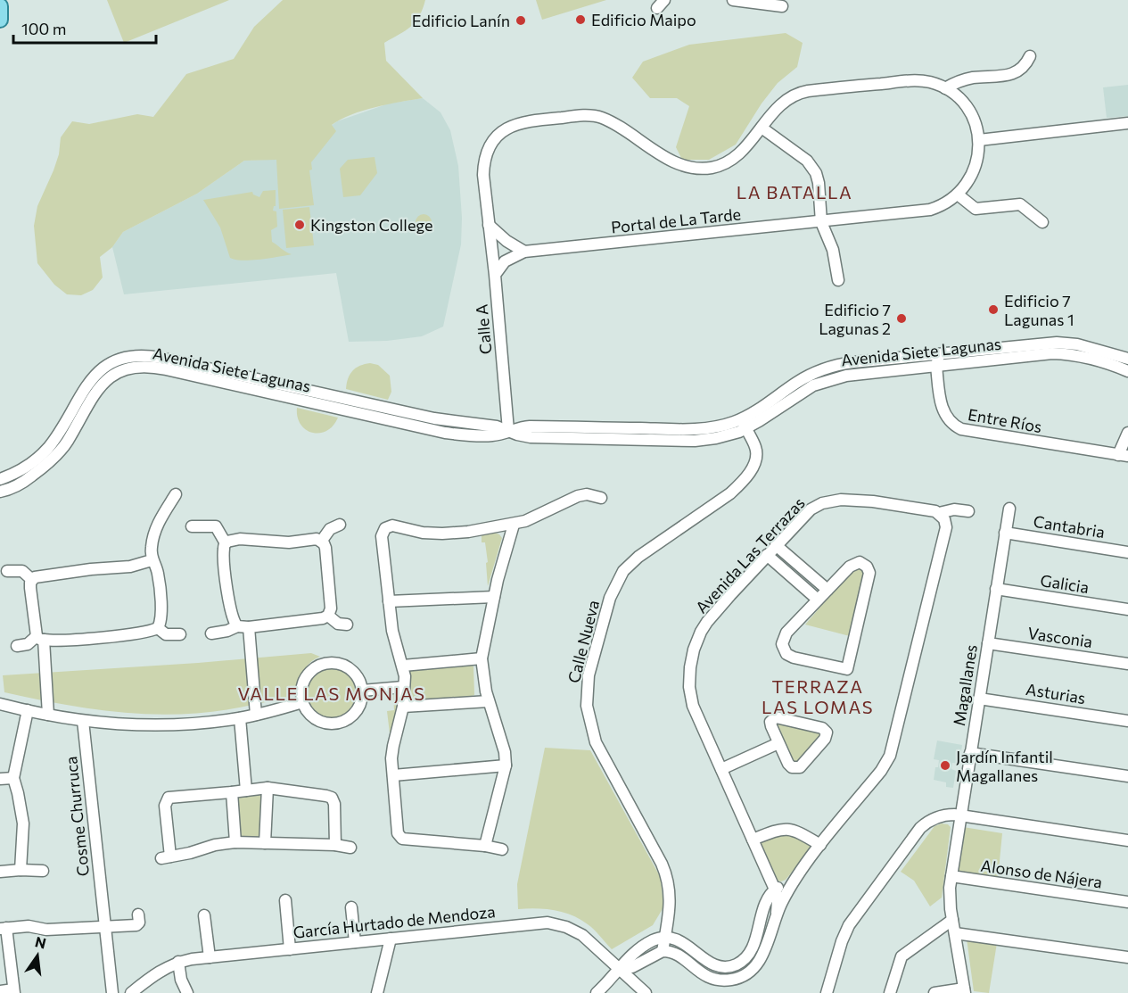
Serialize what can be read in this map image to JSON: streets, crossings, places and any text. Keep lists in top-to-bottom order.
{
  "streets": {
    "street": [
      "Portal de La Tarde",
      "Calle A",
      "Avenida Siete Lagunas",
      "Entre Ríos",
      "Cantabria",
      "Avenida Las Terrazas",
      "Galicia",
      "Vasconia",
      "Calle Nueva",
      "Magallanes",
      "Asturias",
      "Cosme Churruca",
      "Alonso de Nájera",
      "García Hurtado de Mendoza"
    ]
  },
  "crossings": [
    ["Portal de La Tarde", "Calle A"],
    ["Calle A", "Avenida Siete Lagunas"],
    ["Avenida Siete Lagunas", "Entre Ríos"],
    ["Avenida Siete Lagunas", "Calle Nueva"],
    ["Cantabria", "Magallanes"],
    ["Avenida Las Terrazas", "Calle Nueva"],
    ["Galicia", "Magallanes"],
    ["Vasconia", "Magallanes"],
    ["Magallanes", "Asturias"],
    ["Magallanes", "Alonso de Nájera"]
  ],
  "districts": ["LA BATALLA", "TERRAZA LAS LOMAS", "VALLE LAS MONJAS"],
  "places": [
    "Edificio Maipo",
    "Edificio Lanín",
    "Kingston College",
    "Edificio 7 Lagunas 1",
    "Edificio 7 Lagunas 2",
    "Jardín Infantil Magallanes"
  ],
  "scale_bar": "100 m",
  "north": "top"
}
